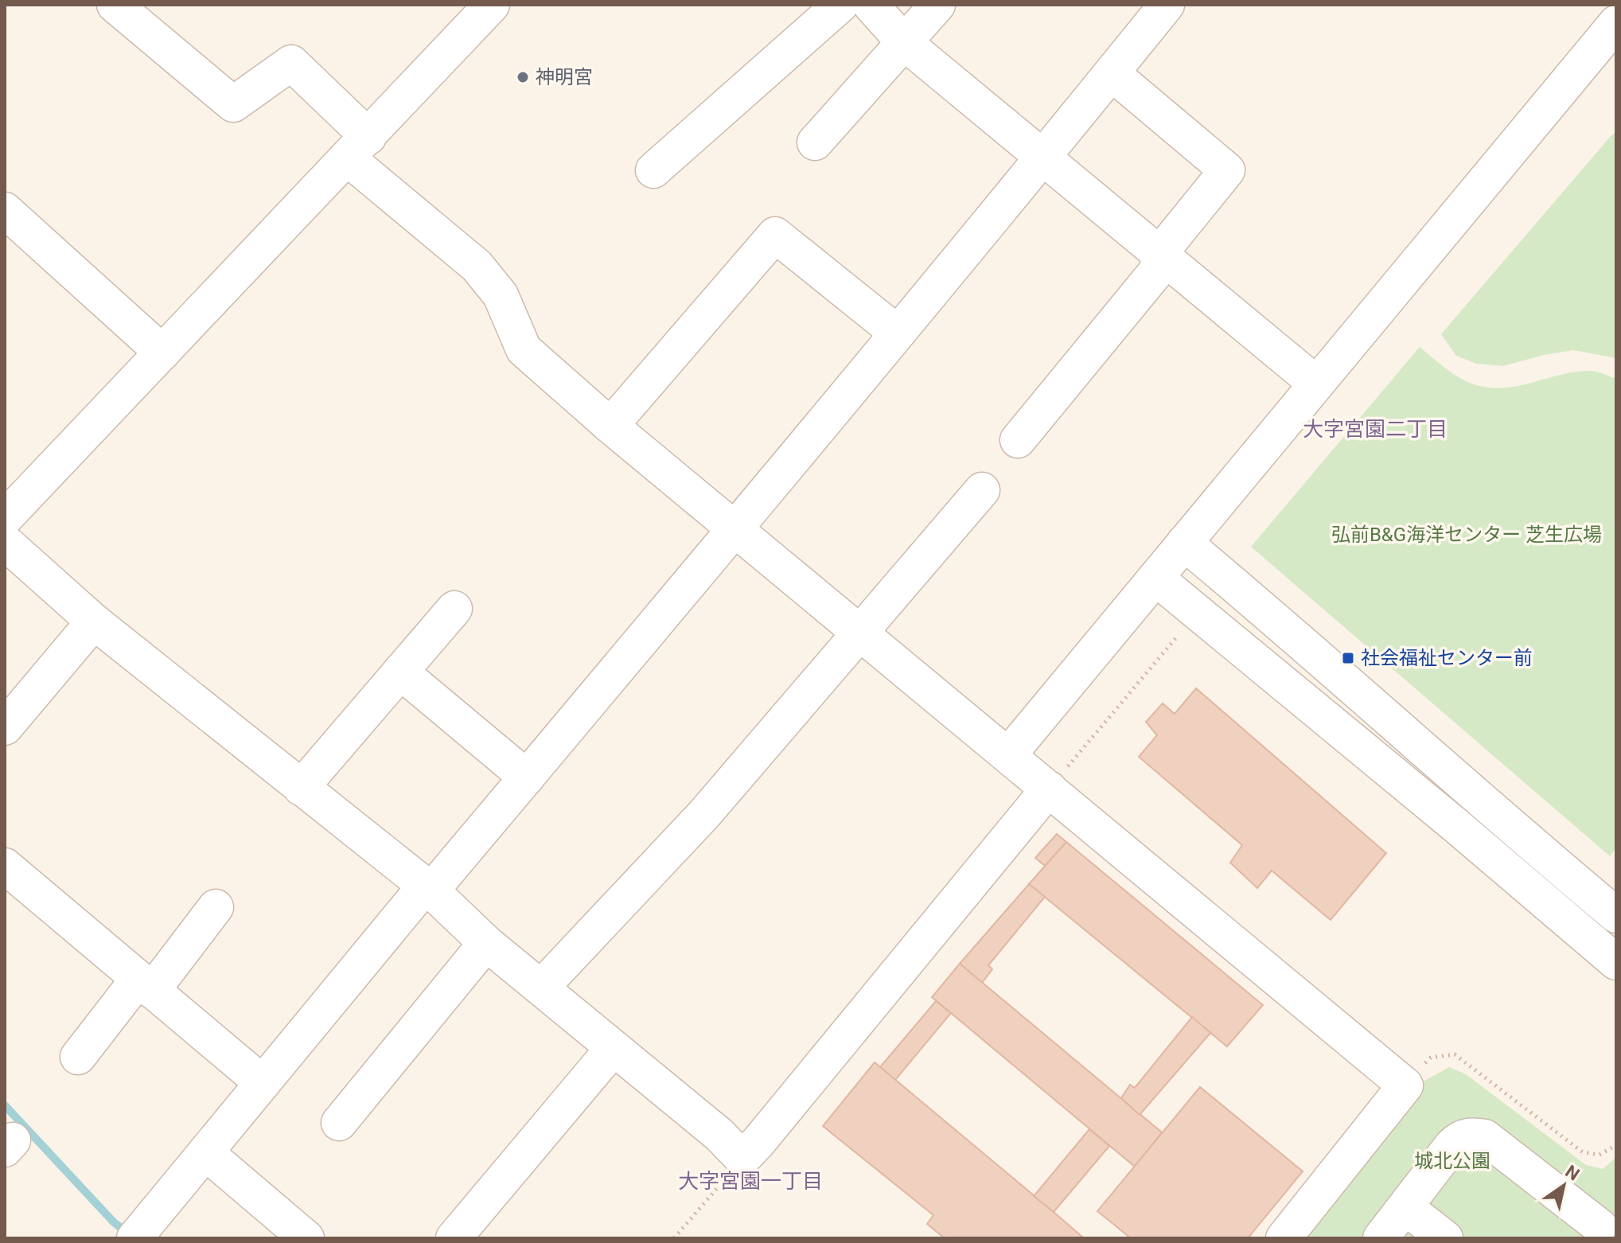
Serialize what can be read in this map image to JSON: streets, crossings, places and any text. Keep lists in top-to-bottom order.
{
  "districts": ["大字宮園二丁目", "大字宮園一丁目"],
  "parks": ["弘前B&G海洋センター 芝生広場", "城北公園"],
  "places": {
    "other": ["神明宮"],
    "transit": ["社会福祉センター前"]
  },
  "north": "top right"
}
